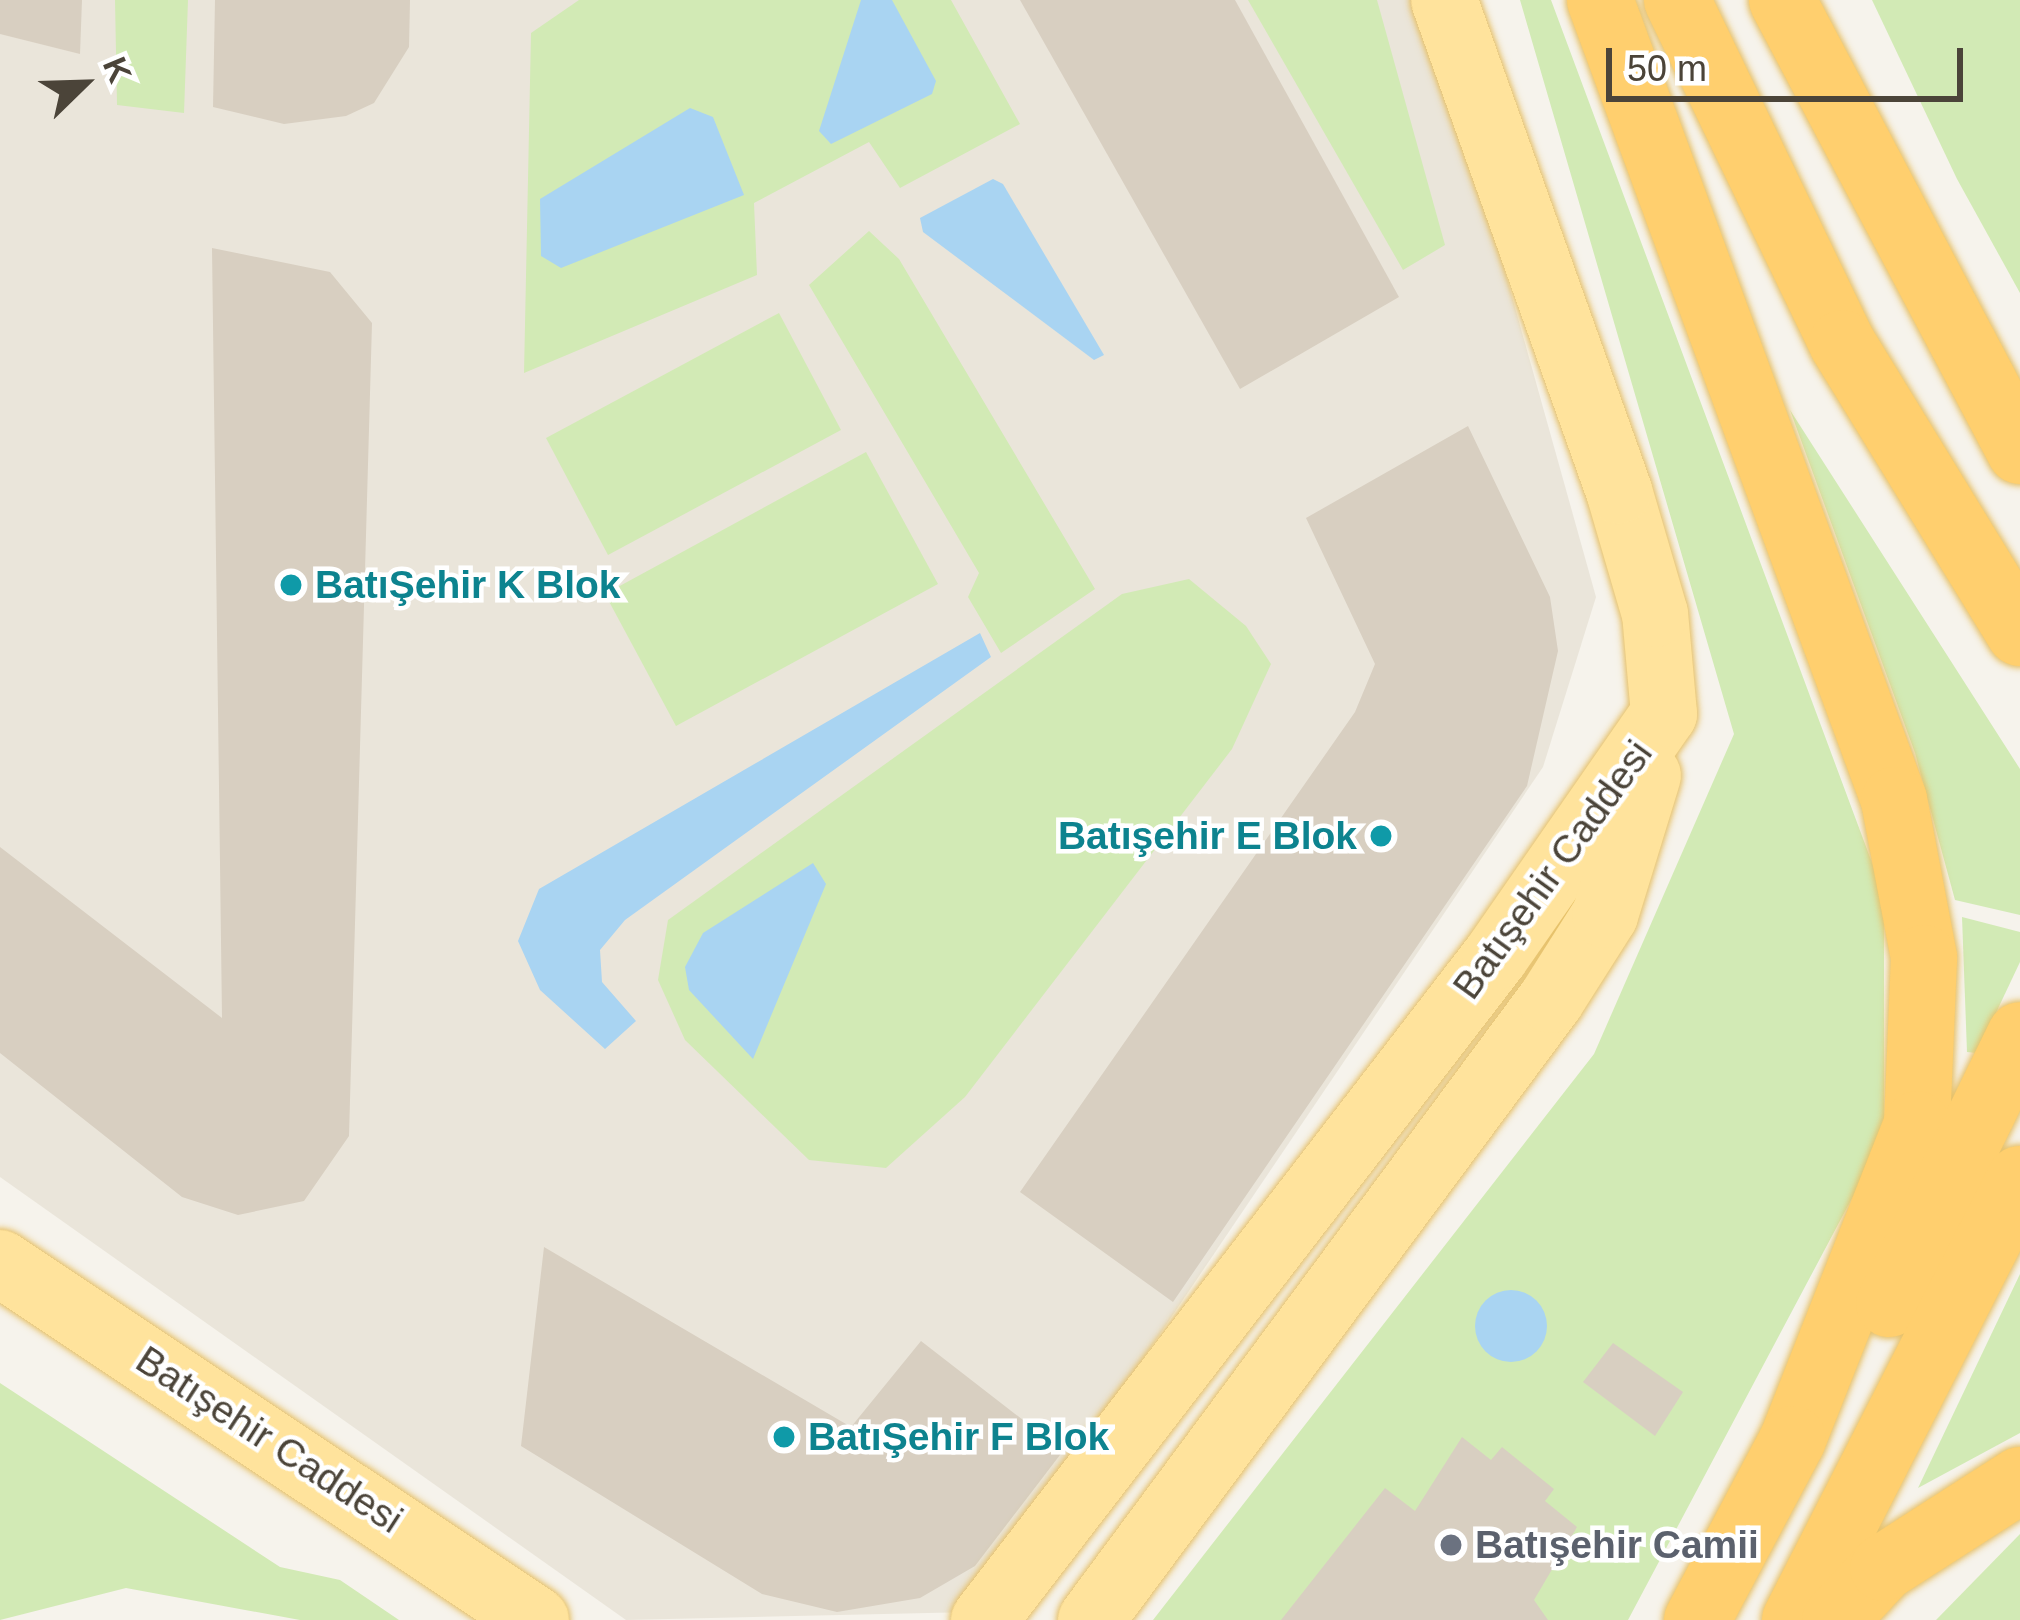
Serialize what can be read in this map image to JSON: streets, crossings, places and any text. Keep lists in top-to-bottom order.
{
  "streets": {
    "main road": ["Batışehir Caddesi"]
  },
  "places": [
    "BatıŞehir K Blok",
    "Batışehir E Blok",
    "BatıŞehir F Blok",
    "Batışehir Camii"
  ],
  "scale_bar": "50 m",
  "north": "top right"
}
